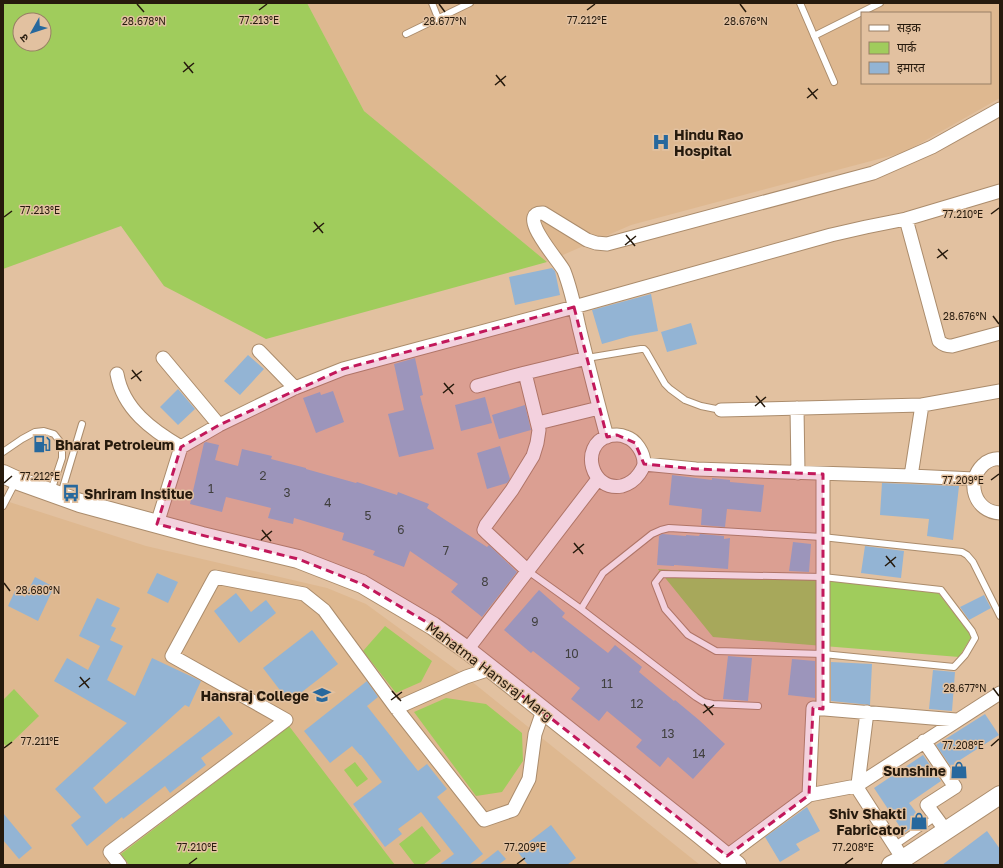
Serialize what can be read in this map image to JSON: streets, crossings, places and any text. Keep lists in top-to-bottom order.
{
  "streets": {
    "street": ["Mahatma Hansraj Marg"]
  },
  "places": {
    "hospital": ["Hindu Rao Hospital"],
    "fuel station": ["Bharat Petroleum"],
    "bus stop": ["Shriram Institue"],
    "school or university": ["Hansraj College"],
    "shop": ["Sunshine", "Shiv Shakti Fabricator"]
  },
  "house_numbers": [
    "2",
    "1",
    "3",
    "4",
    "5",
    "6",
    "7",
    "8",
    "9",
    "10",
    "11",
    "12",
    "13",
    "14"
  ],
  "legend": ["सड़क", "पार्क", "इमारत"],
  "north": "bottom left",
  "coordinates": [
    "77.213°E",
    "77.212°E",
    "28.677°N",
    "28.678°N",
    "28.676°N",
    "77.210°E",
    "77.209°E",
    "28.680°N",
    "77.211°E",
    "77.208°E"
  ]
}
